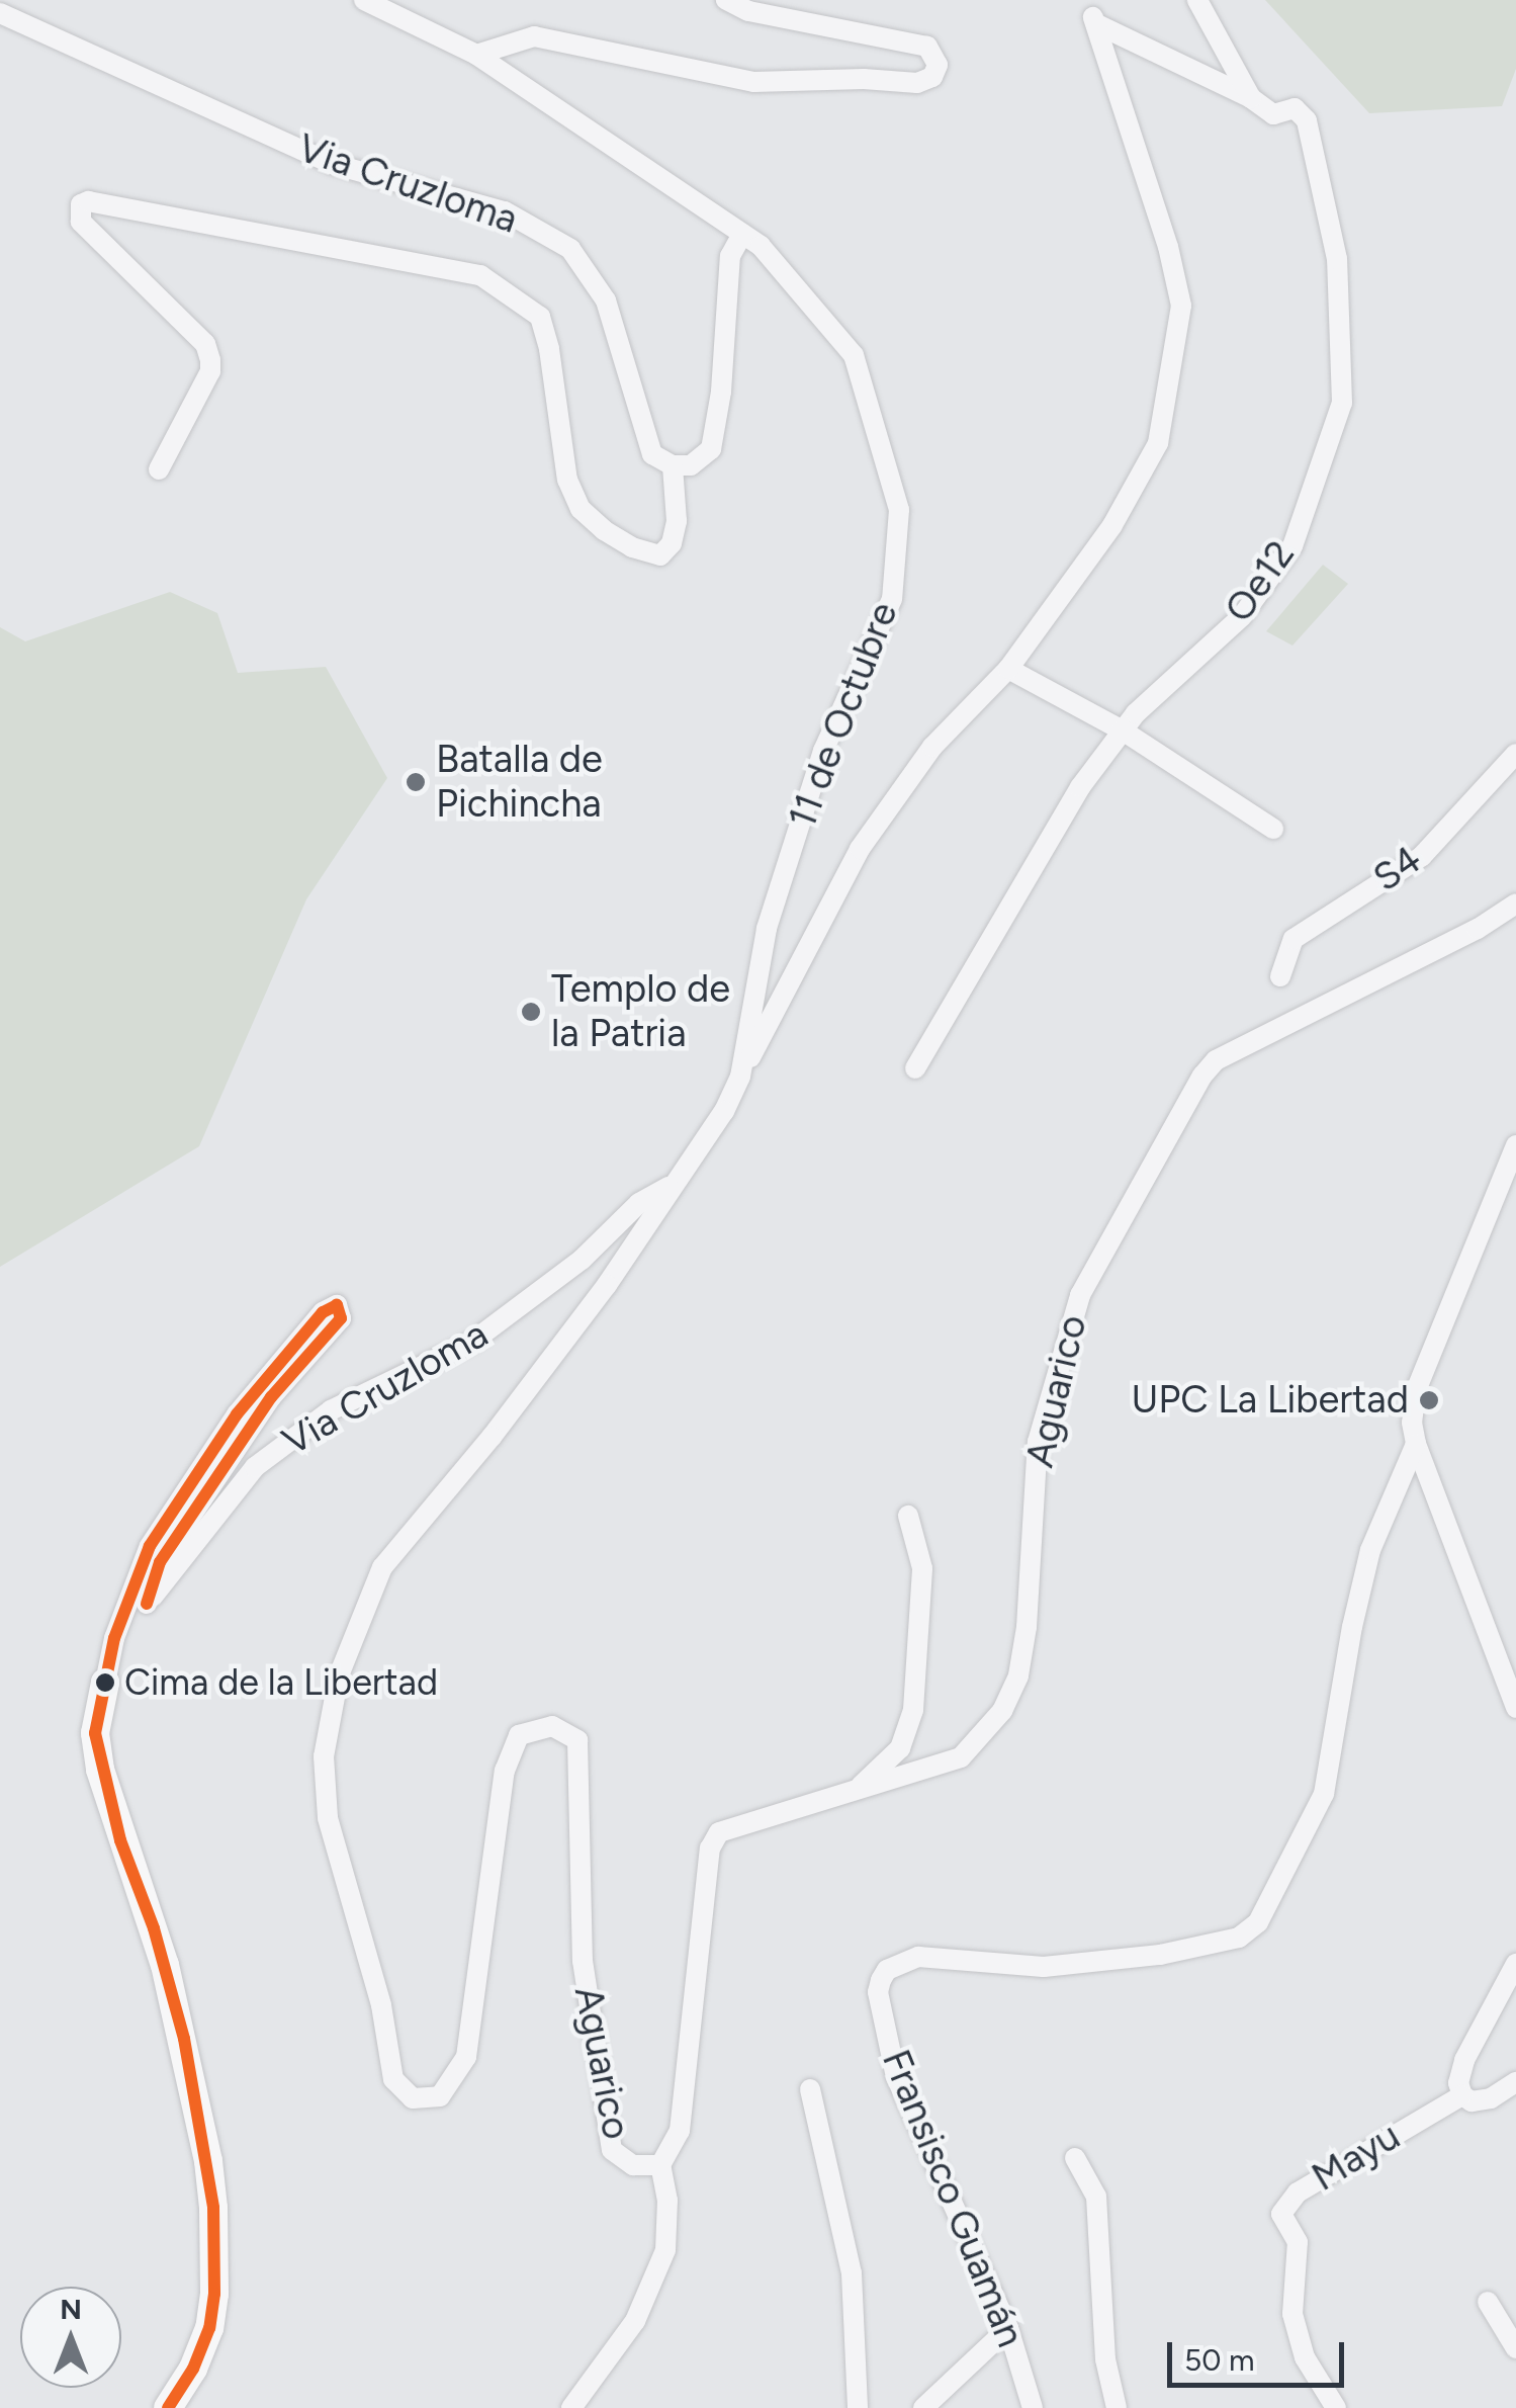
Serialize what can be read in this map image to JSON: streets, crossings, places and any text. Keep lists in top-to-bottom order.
{
  "streets": {
    "street": [
      "Via Cruzloma",
      "Oe12",
      "11 de Octubre",
      "S4",
      "Aguarico",
      "Mayu",
      "Fransisco Guamán"
    ]
  },
  "crossings": [
    ["Via Cruzloma", "11 de Octubre"],
    ["Via Cruzloma", "Aguarico"],
    ["11 de Octubre", "Aguarico"]
  ],
  "places": [
    "Batalla de Pichincha",
    "Templo de la Patria",
    "UPC La Libertad",
    "Cima de la Libertad"
  ],
  "scale_bar": "50 m",
  "north": "top"
}
